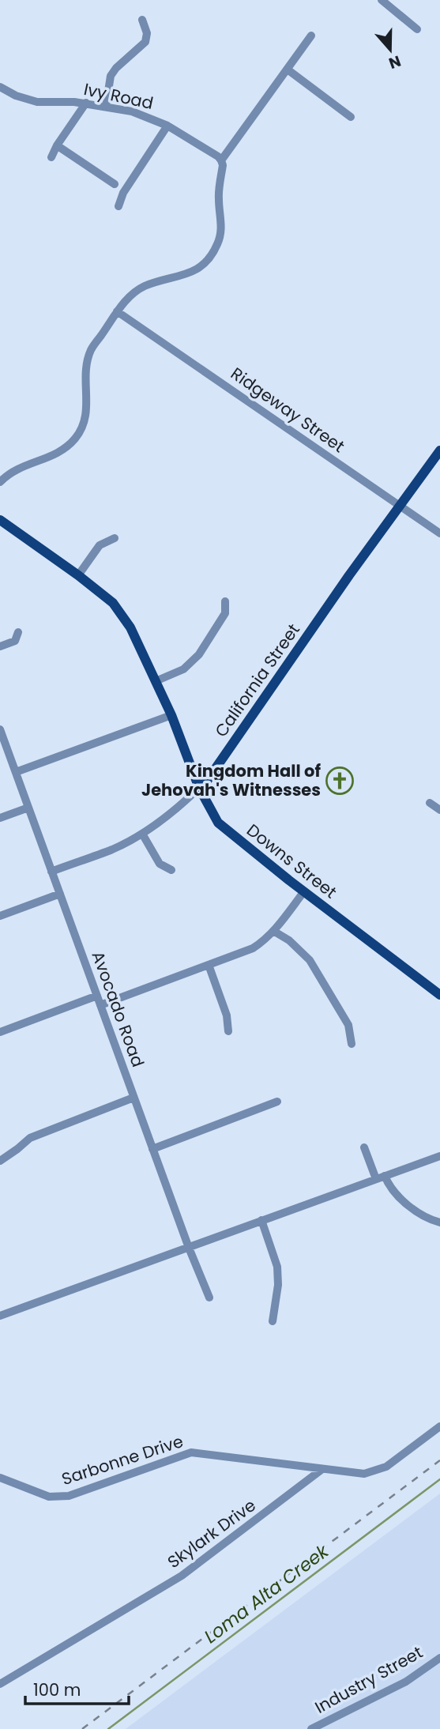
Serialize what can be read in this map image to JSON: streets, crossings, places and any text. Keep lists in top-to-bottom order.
{
  "streets": {
    "main road": ["California Street", "Downs Street"],
    "street": [
      "Ivy Road",
      "Ridgeway Street",
      "Avocado Road",
      "Sarbonne Drive",
      "Skylark Drive",
      "Industry Street"
    ]
  },
  "crossings": [
    ["Ridgeway Street", "California Street"],
    ["California Street", "Downs Street"],
    ["California Street", "Avocado Road"],
    ["Sarbonne Drive", "Skylark Drive"]
  ],
  "water": ["Loma Alta Creek"],
  "places": {
    "church": ["Kingdom Hall of Jehovah's Witnesses"]
  },
  "scale_bar": "100 m",
  "north": "bottom"
}
